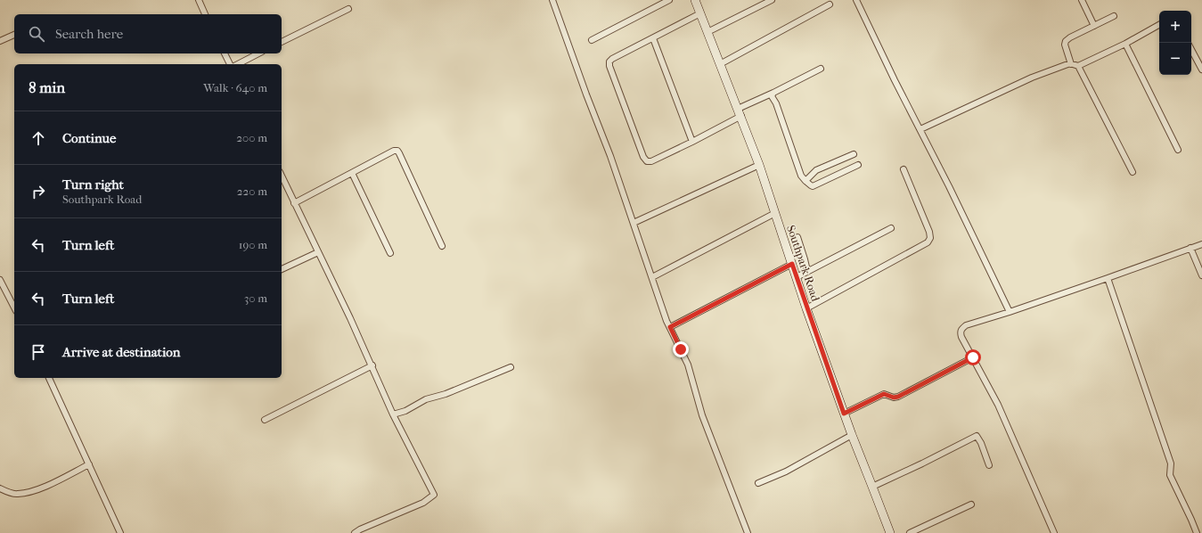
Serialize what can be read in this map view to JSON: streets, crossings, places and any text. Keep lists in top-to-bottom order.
{
  "streets": {
    "street": ["Southpark Road"]
  },
  "page": {
    "map_buttons": ["+", "−"],
    "search": "Search here",
    "heading": ["8 min", "Walk · 640 m"],
    "list": [
      ["Continue", "200 m"],
      ["Turn right", "Southpark Road", "220 m"],
      ["Turn left", "190 m"],
      ["Turn left", "30 m"],
      "Arrive at destination"
    ]
  }
}
